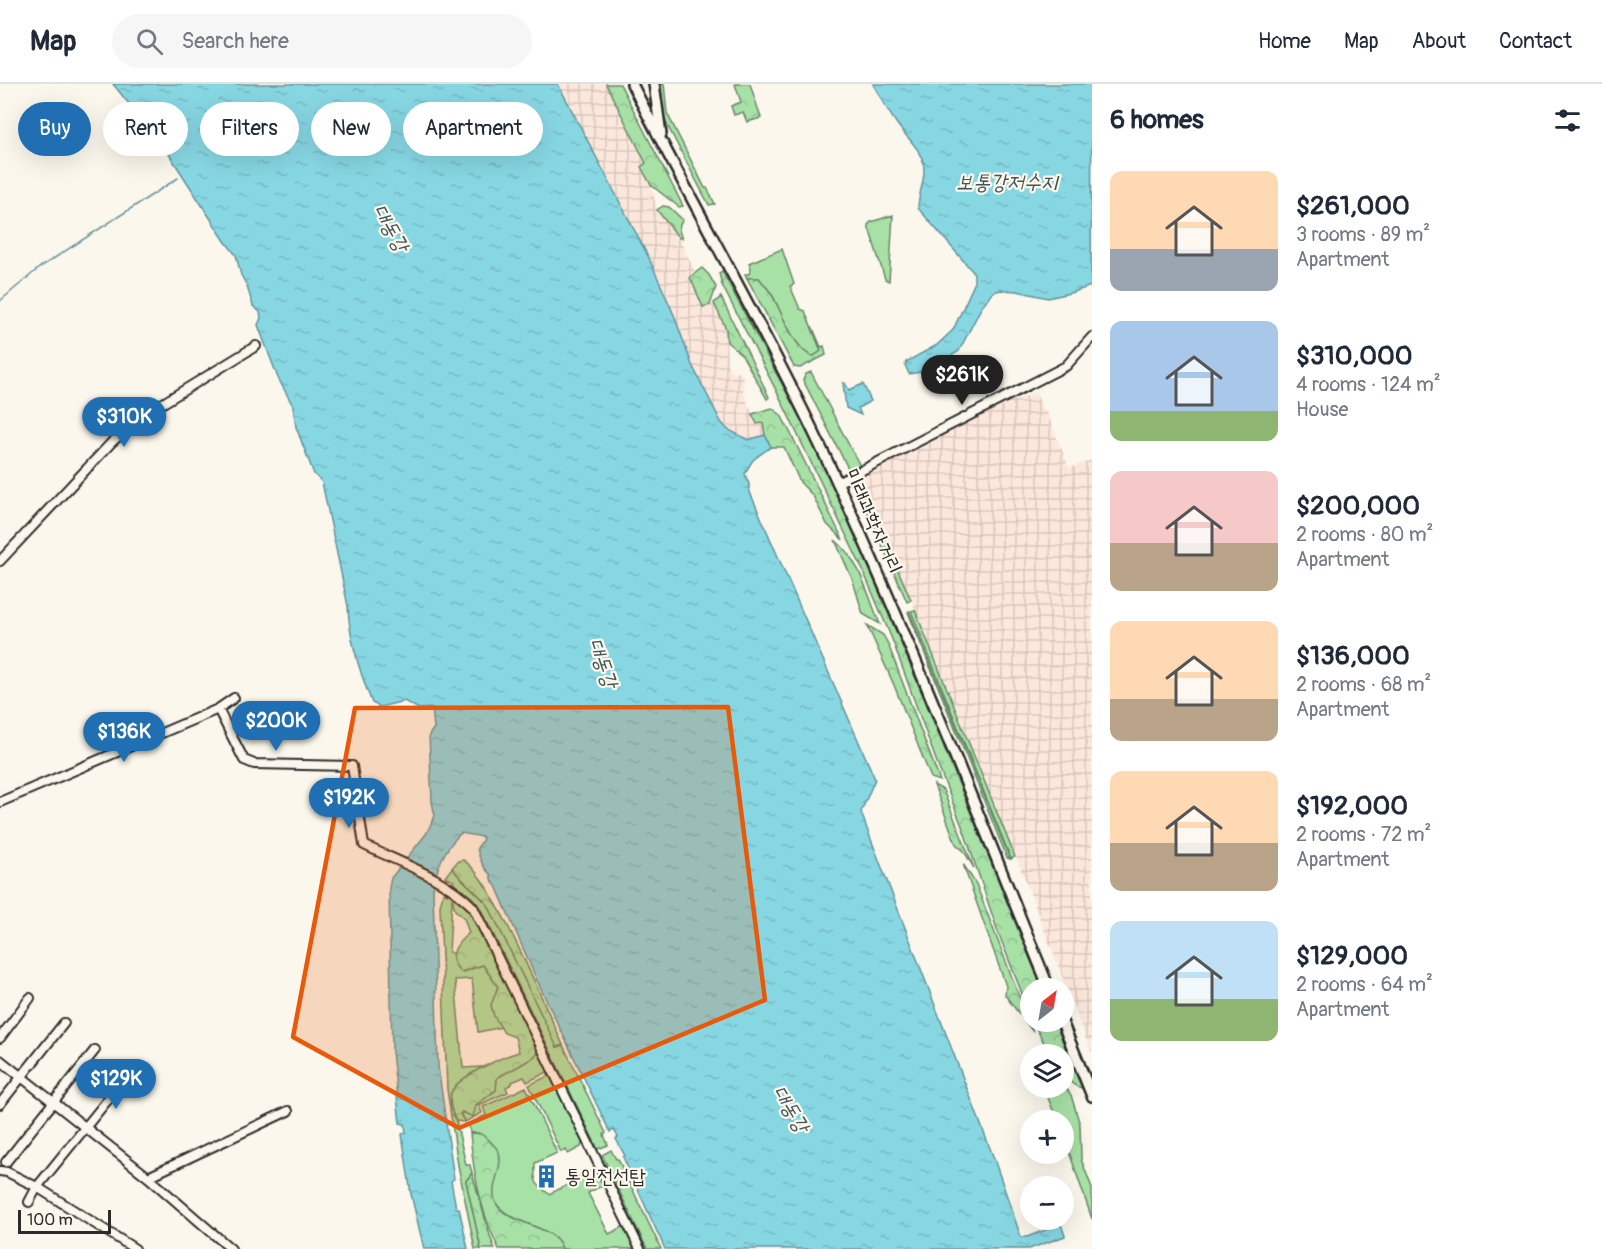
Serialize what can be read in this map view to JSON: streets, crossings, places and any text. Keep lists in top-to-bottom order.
{
  "streets": {
    "main road": ["미래과학자거리"]
  },
  "water": ["보통강저수지", "대동강"],
  "places": {
    "building": ["통일전선탑"]
  },
  "scale_bar": "100 m",
  "north": "top right",
  "page": {
    "header": "Map",
    "search": "Search here",
    "nav": [
      "Home",
      "Map",
      "About",
      "Contact"
    ],
    "heading": "6 homes",
    "chip": [
      "Buy",
      "Rent",
      "Filters",
      "New",
      "Apartment"
    ],
    "list": [
      {
        "name": "$261,000",
        "note": "3 rooms · 89 m² · Apartment"
      },
      {
        "name": "$310,000",
        "note": "4 rooms · 124 m² · House"
      },
      {
        "name": "$200,000",
        "note": "2 rooms · 80 m² · Apartment"
      },
      {
        "name": "$136,000",
        "note": "2 rooms · 68 m² · Apartment"
      },
      {
        "name": "$192,000",
        "note": "2 rooms · 72 m² · Apartment"
      },
      {
        "name": "$129,000",
        "note": "2 rooms · 64 m² · Apartment"
      }
    ],
    "price": [
      "$261K",
      "$310K",
      "$200K",
      "$136K",
      "$192K",
      "$129K"
    ],
    "map_buttons": ["+", "−"],
    "scale": "100 m"
  }
}
